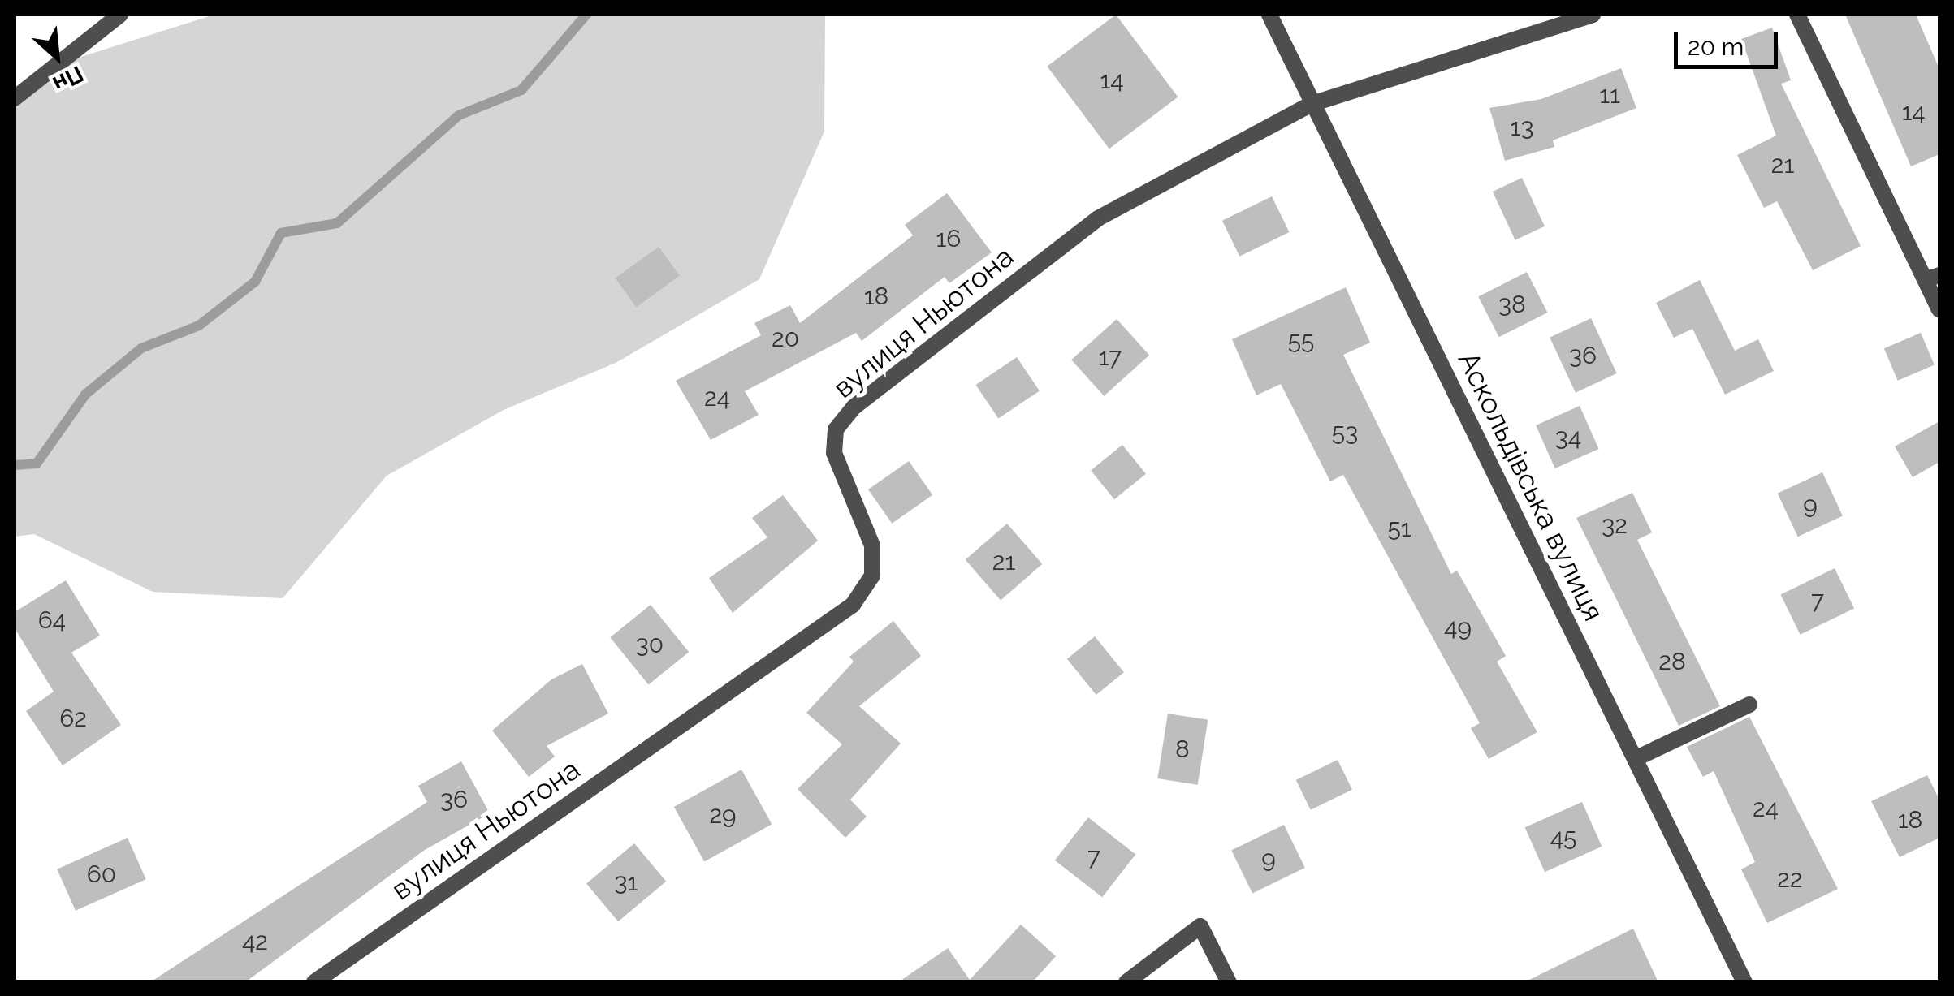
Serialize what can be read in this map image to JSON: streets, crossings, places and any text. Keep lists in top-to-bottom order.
{
  "streets": {
    "street": ["вулиця Ньютона", "Аскольдівська вулиця"]
  },
  "crossings": [
    ["вулиця Ньютона", "Аскольдівська вулиця"]
  ],
  "house_numbers": [
    "14",
    "11",
    "14",
    "13",
    "21",
    "16",
    "18",
    "38",
    "20",
    "55",
    "36",
    "17",
    "24",
    "53",
    "34",
    "9",
    "32",
    "51",
    "21",
    "7",
    "64",
    "49",
    "30",
    "28",
    "62",
    "8",
    "36",
    "24",
    "29",
    "18",
    "45",
    "7",
    "9",
    "60",
    "22",
    "31",
    "42"
  ],
  "scale_bar": "20 m",
  "north": "bottom right"
}
